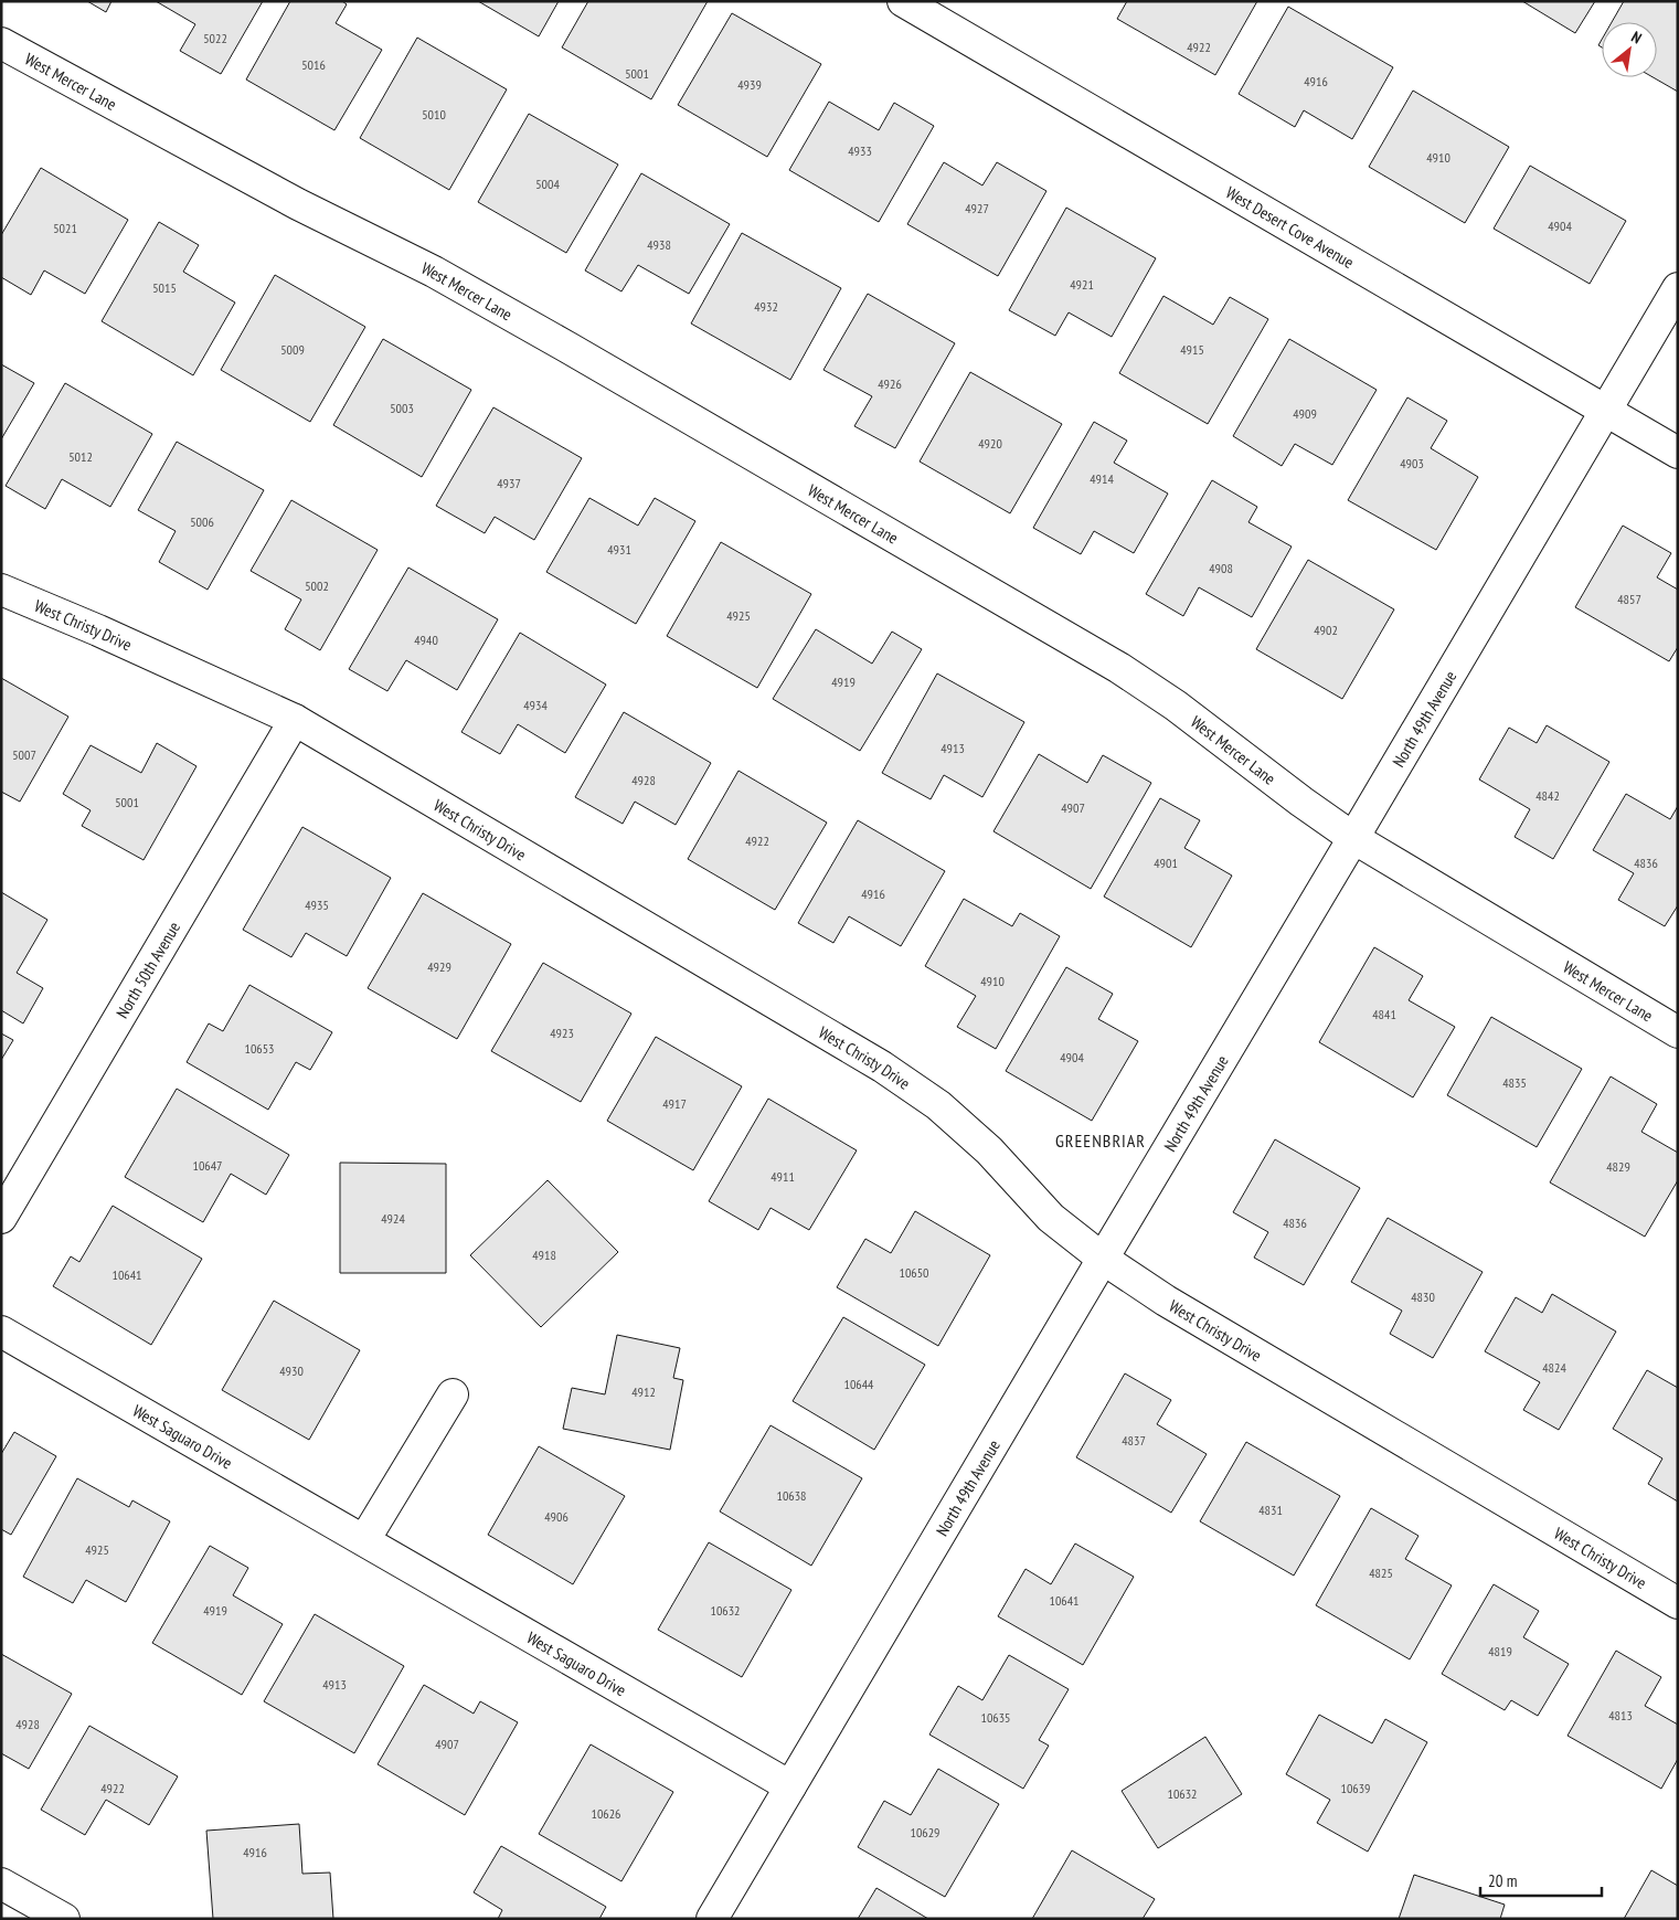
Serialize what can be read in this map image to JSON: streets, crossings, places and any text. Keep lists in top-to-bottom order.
{
  "streets": {
    "street": [
      "West Mercer Lane",
      "West Desert Cove Avenue",
      "West Christy Drive",
      "North 49th Avenue",
      "North 50th Avenue",
      "West Saguaro Drive"
    ]
  },
  "crossings": [
    ["West Mercer Lane", "North 49th Avenue"],
    ["West Desert Cove Avenue", "North 49th Avenue"],
    ["West Christy Drive", "North 49th Avenue"],
    ["West Christy Drive", "North 50th Avenue"],
    ["North 49th Avenue", "West Saguaro Drive"]
  ],
  "districts": ["GREENBRIAR"],
  "house_numbers": [
    "5022",
    "4922",
    "5016",
    "5001",
    "4916",
    "4939",
    "5010",
    "4933",
    "4910",
    "5004",
    "4927",
    "4904",
    "5021",
    "4938",
    "4921",
    "5015",
    "4932",
    "5009",
    "4915",
    "4926",
    "5003",
    "4909",
    "4920",
    "5012",
    "4903",
    "4914",
    "4937",
    "5006",
    "4931",
    "4908",
    "5002",
    "4857",
    "4925",
    "4902",
    "4940",
    "4919",
    "4934",
    "4913",
    "5007",
    "4928",
    "4842",
    "5001",
    "4907",
    "4922",
    "4901",
    "4836",
    "4916",
    "4935",
    "4929",
    "4910",
    "4841",
    "4923",
    "10653",
    "4904",
    "4835",
    "4917",
    "10647",
    "4829",
    "4911",
    "4924",
    "4836",
    "4918",
    "10650",
    "10641",
    "4830",
    "4824",
    "4930",
    "10644",
    "4912",
    "4837",
    "10638",
    "4831",
    "4906",
    "4925",
    "4825",
    "10641",
    "4919",
    "10632",
    "4819",
    "4913",
    "4813",
    "10635",
    "4928",
    "4907",
    "4922",
    "10639",
    "10632",
    "10626",
    "10629",
    "4916"
  ],
  "scale_bar": "20 m",
  "north": "top right"
}
